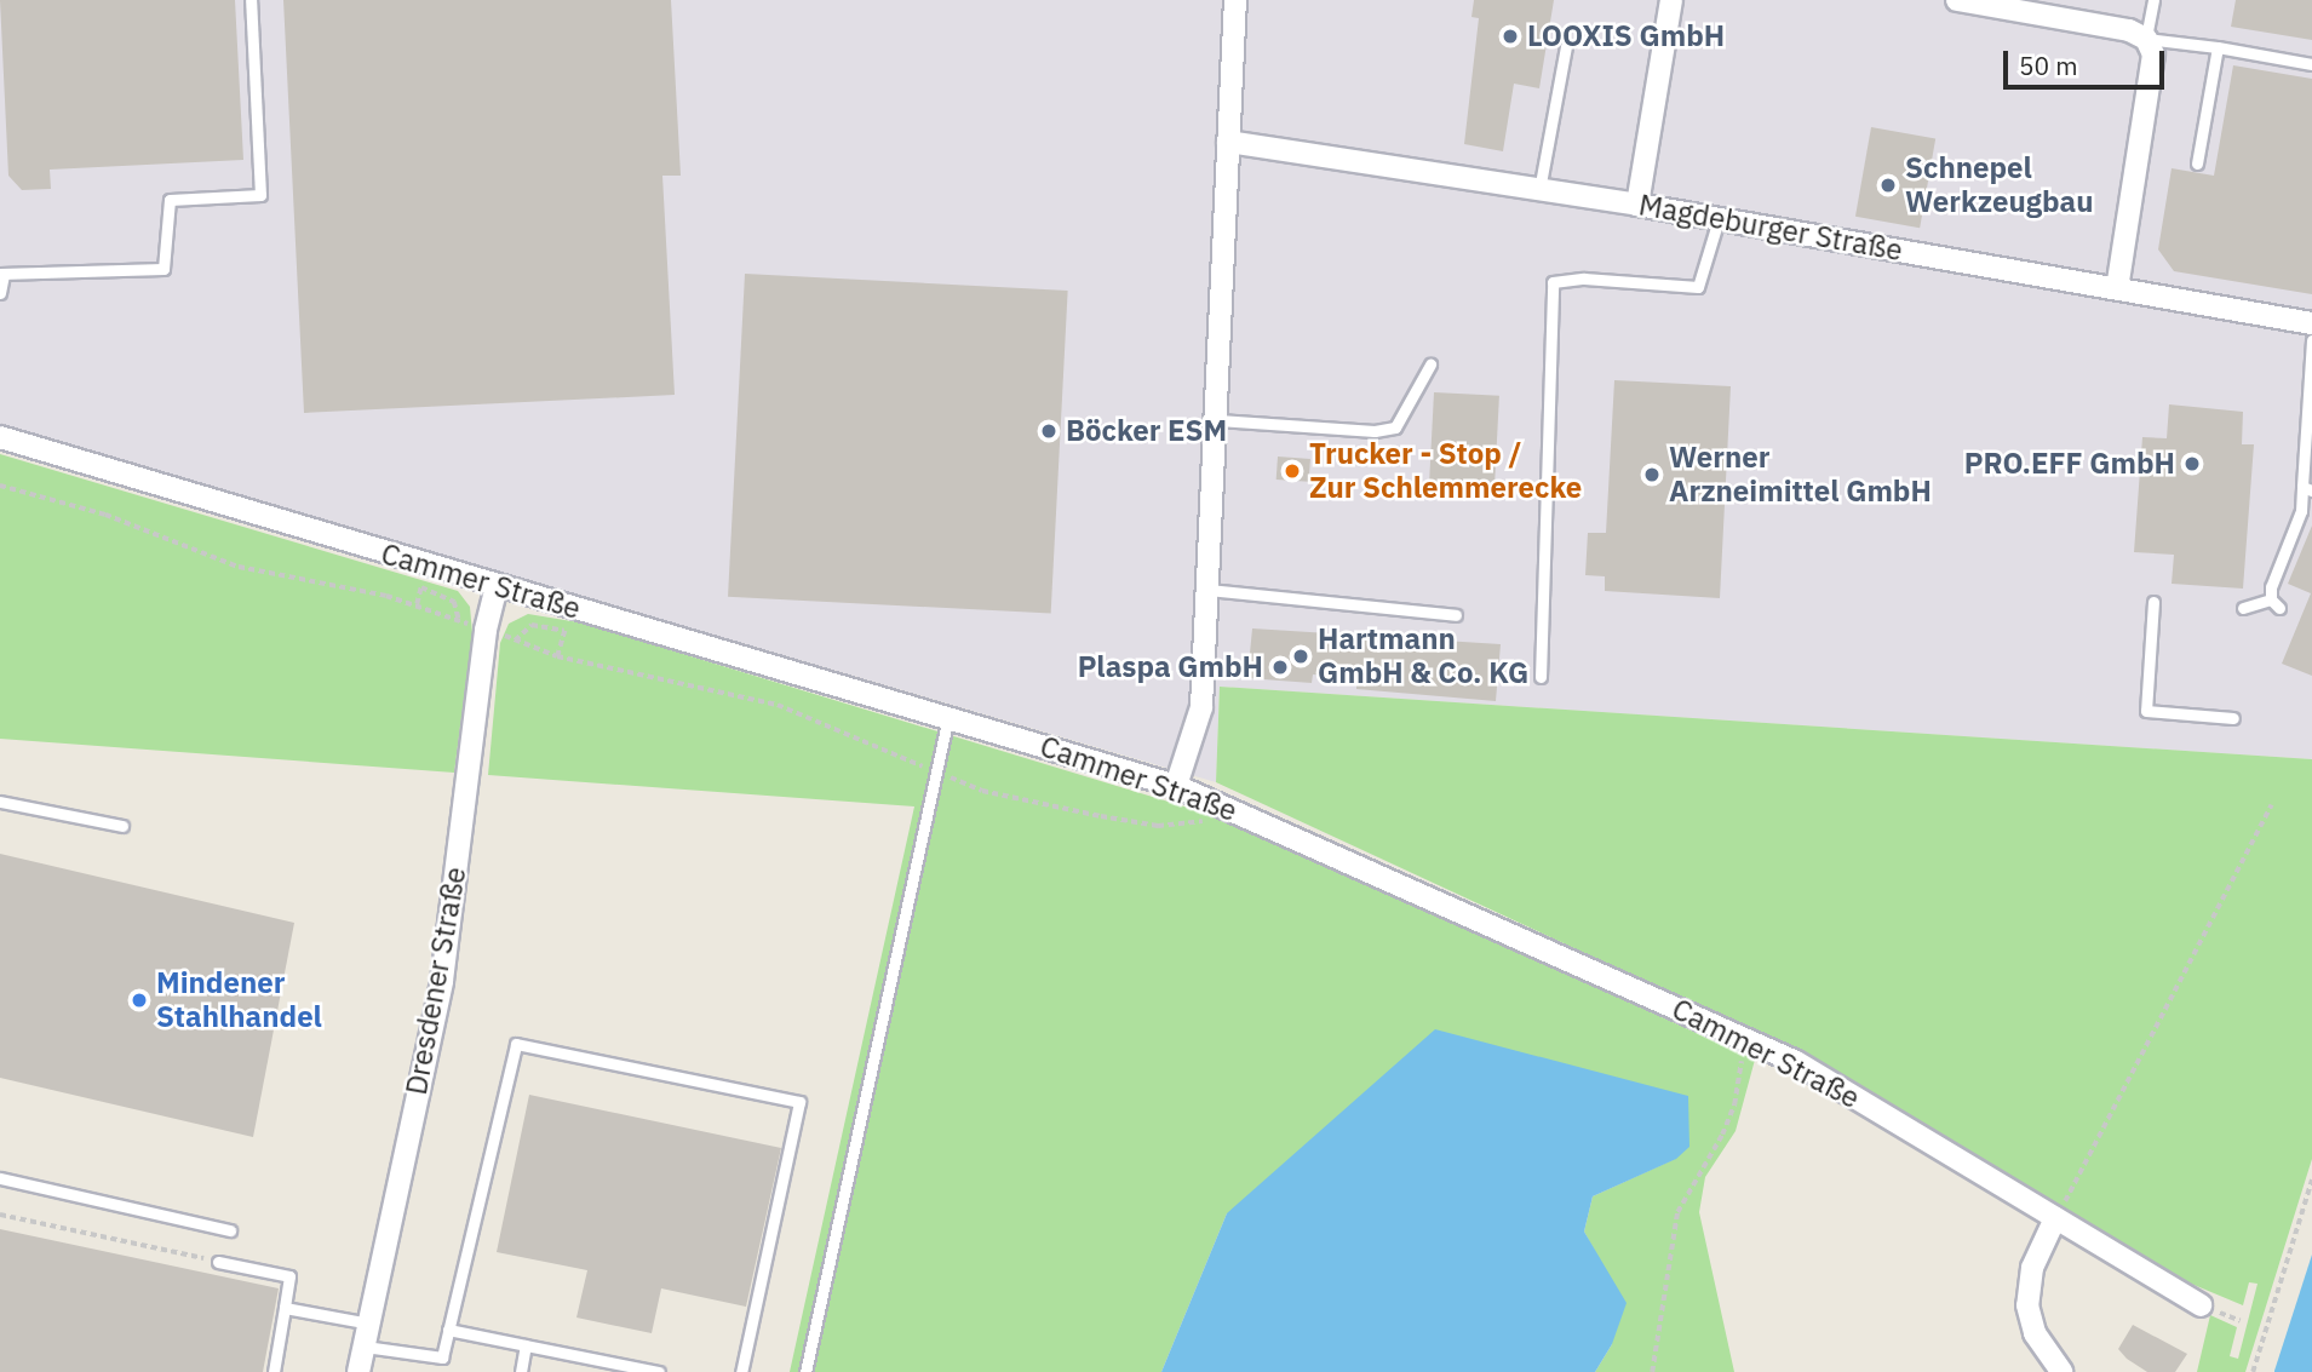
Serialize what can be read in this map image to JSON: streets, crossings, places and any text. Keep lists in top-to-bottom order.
{
  "streets": {
    "street": ["Magdeburger Straße", "Cammer Straße", "Dresdener Straße"]
  },
  "crossings": [
    ["Cammer Straße", "Dresdener Straße"]
  ],
  "places": [
    "LOOXIS GmbH",
    "Schnepel Werkzeugbau",
    "Böcker ESM",
    "PRO.EFF GmbH",
    "Trucker - Stop / Zur Schlemmerecke",
    "Werner Arzneimittel GmbH",
    "Hartmann GmbH & Co. KG",
    "Plaspa GmbH",
    "Mindener Stahlhandel"
  ],
  "scale_bar": "50 m"
}
